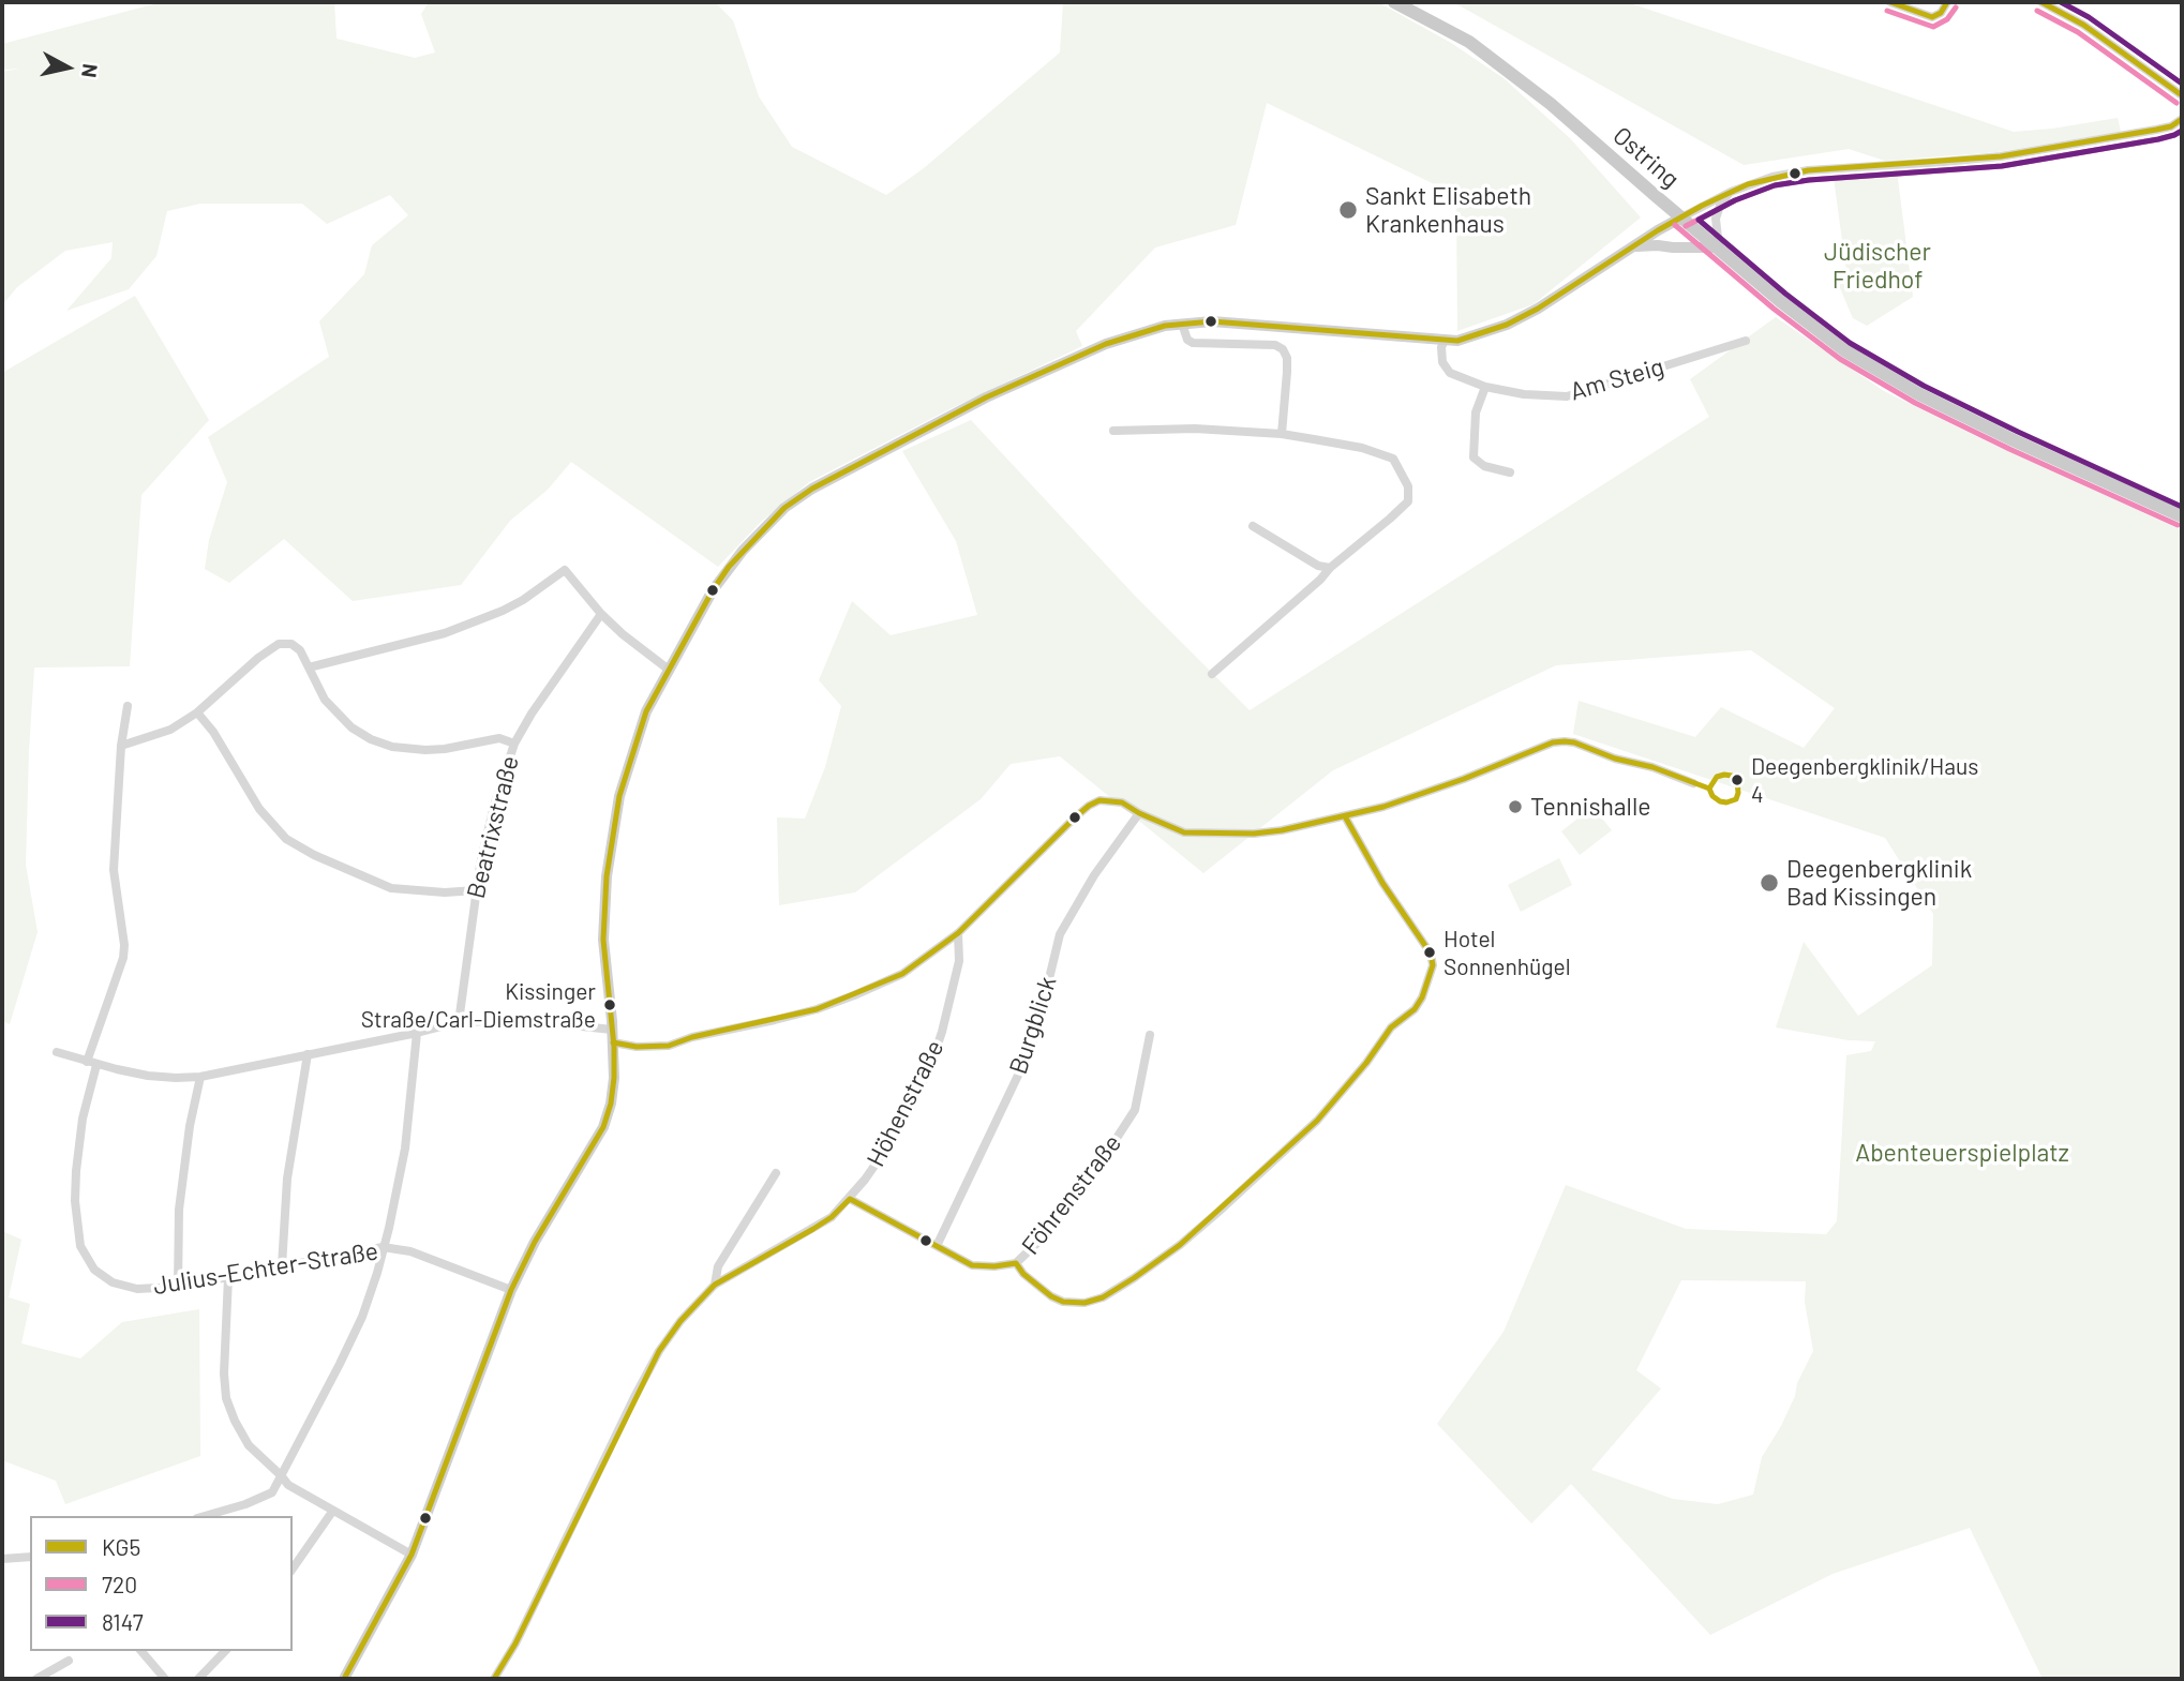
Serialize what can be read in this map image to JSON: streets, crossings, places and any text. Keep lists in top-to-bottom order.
{
  "streets": {
    "main road": ["Ostring"],
    "street": [
      "Am Steig",
      "Beatrixstraße",
      "Burgblick",
      "Höhenstraße",
      "Föhrenstraße",
      "Julius-Echter-Straße"
    ]
  },
  "crossings": [
    ["Burgblick", "Föhrenstraße"],
    ["Höhenstraße", "Föhrenstraße"]
  ],
  "parks": ["Jüdischer Friedhof", "Abenteuerspielplatz"],
  "places": [
    "Sankt Elisabeth Krankenhaus",
    "Deegenbergklinik/Haus 4",
    "Tennishalle",
    "Deegenbergklinik Bad Kissingen",
    "Hotel Sonnenhügel",
    "Kissinger Straße/Carl-Diemstraße"
  ],
  "lines": ["transit line KG5", "transit line 8147", "transit line 720"],
  "legend": ["KG5", "720", "8147"],
  "north": "right"
}
